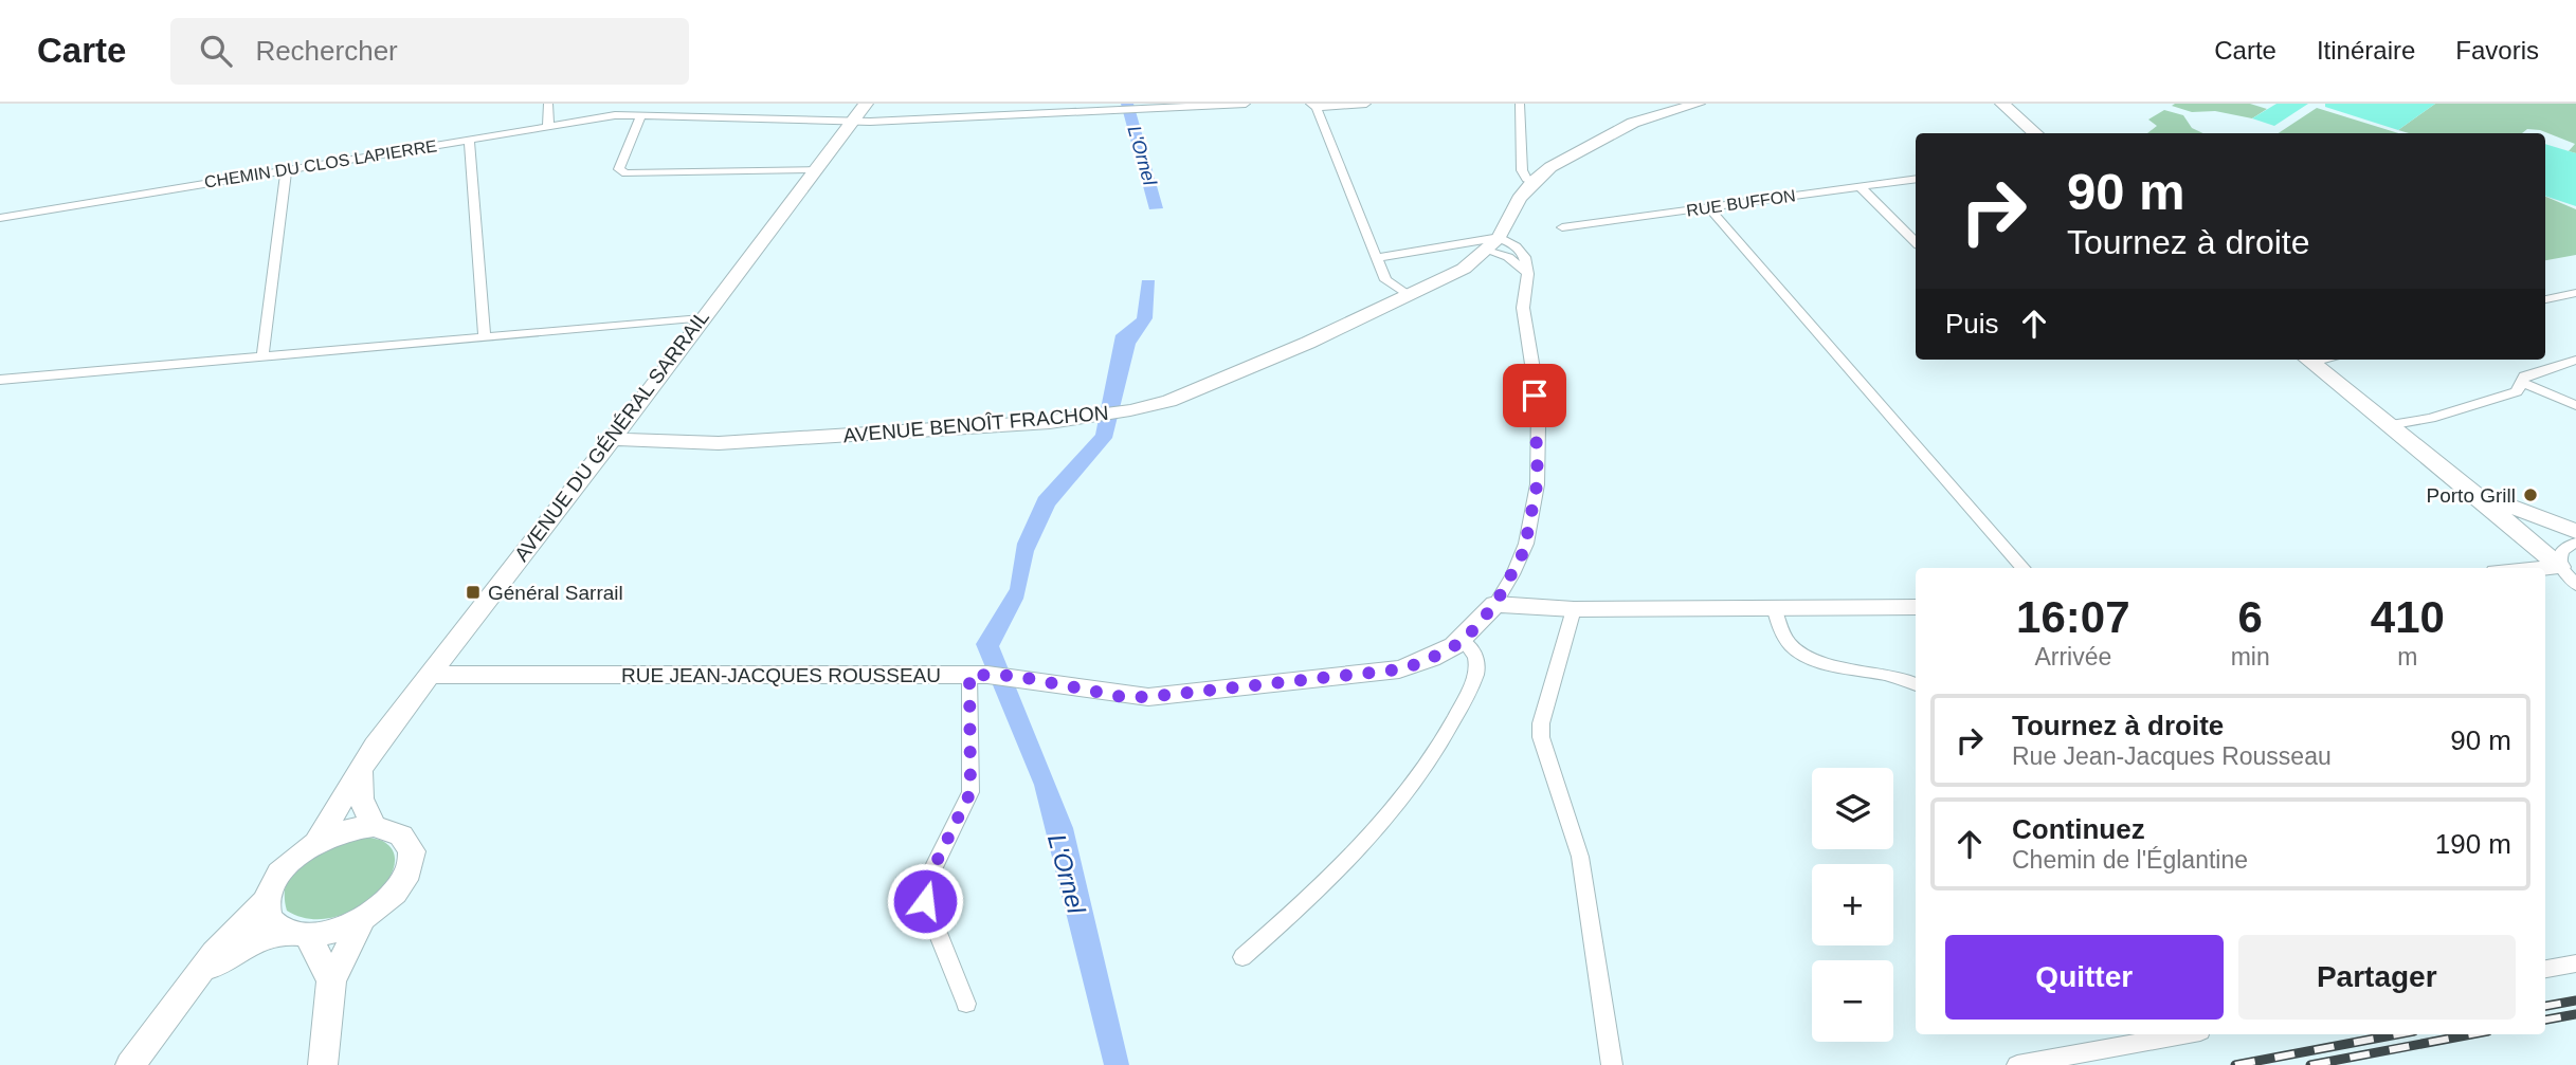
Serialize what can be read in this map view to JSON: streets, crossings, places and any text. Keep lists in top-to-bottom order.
{
  "streets": {
    "street": [
      "CHEMIN DU CLOS LAPIERRE",
      "RUE BUFFON",
      "AVENUE BENOÎT FRACHON",
      "AVENUE DU GÉNÉRAL SARRAIL",
      "RUE JEAN-JACQUES ROUSSEAU"
    ]
  },
  "crossings": [
    ["CHEMIN DU CLOS LAPIERRE", "AVENUE DU GÉNÉRAL SARRAIL"],
    ["AVENUE BENOÎT FRACHON", "AVENUE DU GÉNÉRAL SARRAIL"],
    ["AVENUE DU GÉNÉRAL SARRAIL", "RUE JEAN-JACQUES ROUSSEAU"]
  ],
  "water": ["L'Ornel"],
  "places": {
    "other": ["Porto Grill"],
    "transit": ["Général Sarrail"]
  },
  "page": {
    "header": "Carte",
    "search": "Rechercher",
    "nav": ["Carte", "Itinéraire", "Favoris"],
    "turn": ["90 m", "Tournez à droite"],
    "then": "Puis",
    "eta": [
      "16:07",
      "Arrivée",
      "6",
      "min",
      "410",
      "m"
    ],
    "list": [
      {
        "name": "Tournez à droite",
        "note": "Rue Jean-Jacques Rousseau",
        "value": "90 m"
      },
      {
        "name": "Continuez",
        "note": "Chemin de l'Églantine",
        "value": "190 m"
      }
    ],
    "map_buttons": ["+", "−"],
    "buttons": ["Quitter", "Partager"]
  }
}
